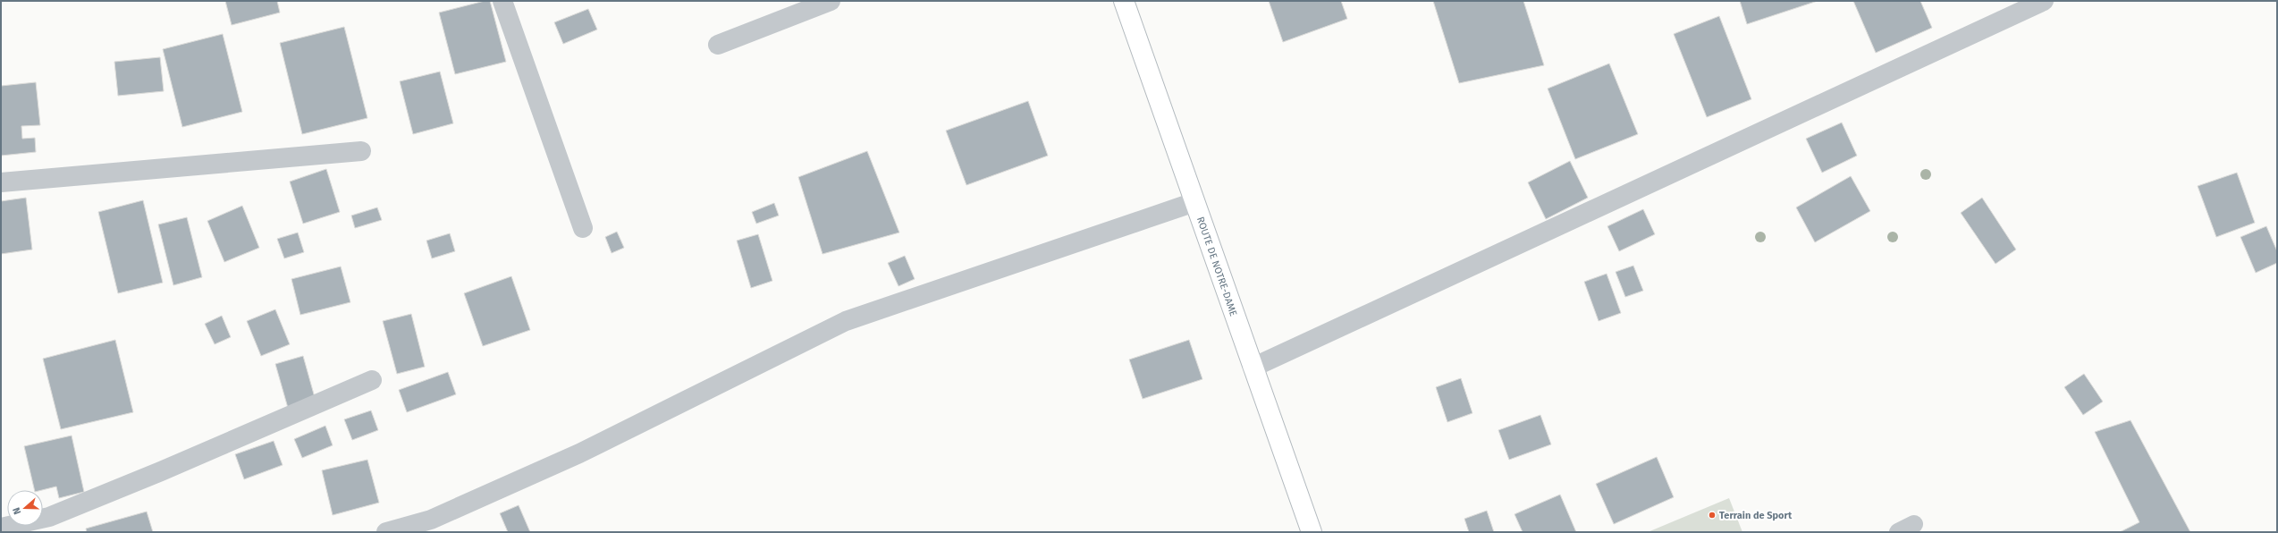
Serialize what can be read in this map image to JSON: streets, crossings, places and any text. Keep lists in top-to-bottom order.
{
  "streets": {
    "street": ["ROUTE DE NOTRE-DAME"]
  },
  "places": ["Terrain de Sport"],
  "north": "left"
}
